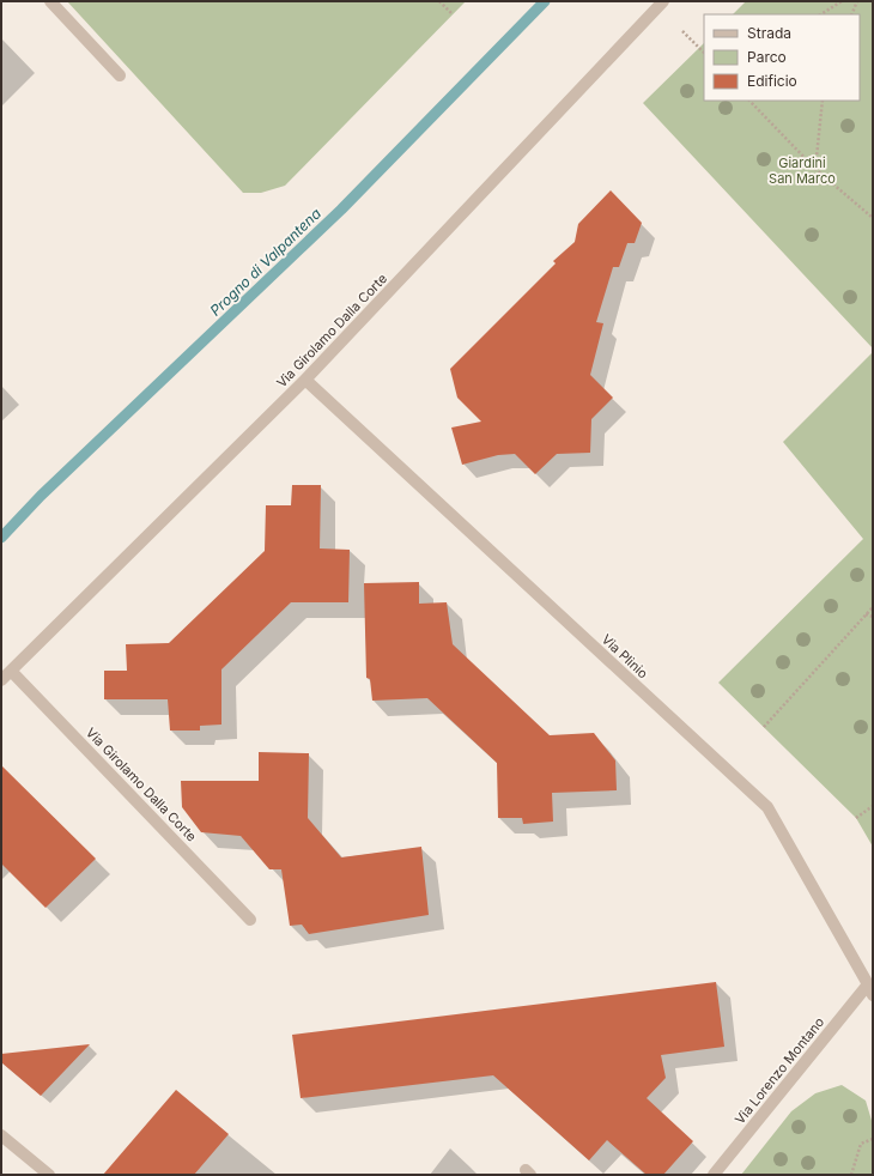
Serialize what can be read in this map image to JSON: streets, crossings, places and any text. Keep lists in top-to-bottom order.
{
  "streets": {
    "street": ["Via Girolamo Dalla Corte", "Via Plinio", "Via Lorenzo Montano"]
  },
  "crossings": [
    ["Via Girolamo Dalla Corte", "Via Plinio"],
    ["Via Plinio", "Via Lorenzo Montano"]
  ],
  "water": ["Progno di Valpantena"],
  "parks": ["Giardini San Marco"],
  "legend": ["Strada", "Parco", "Edificio"]
}
